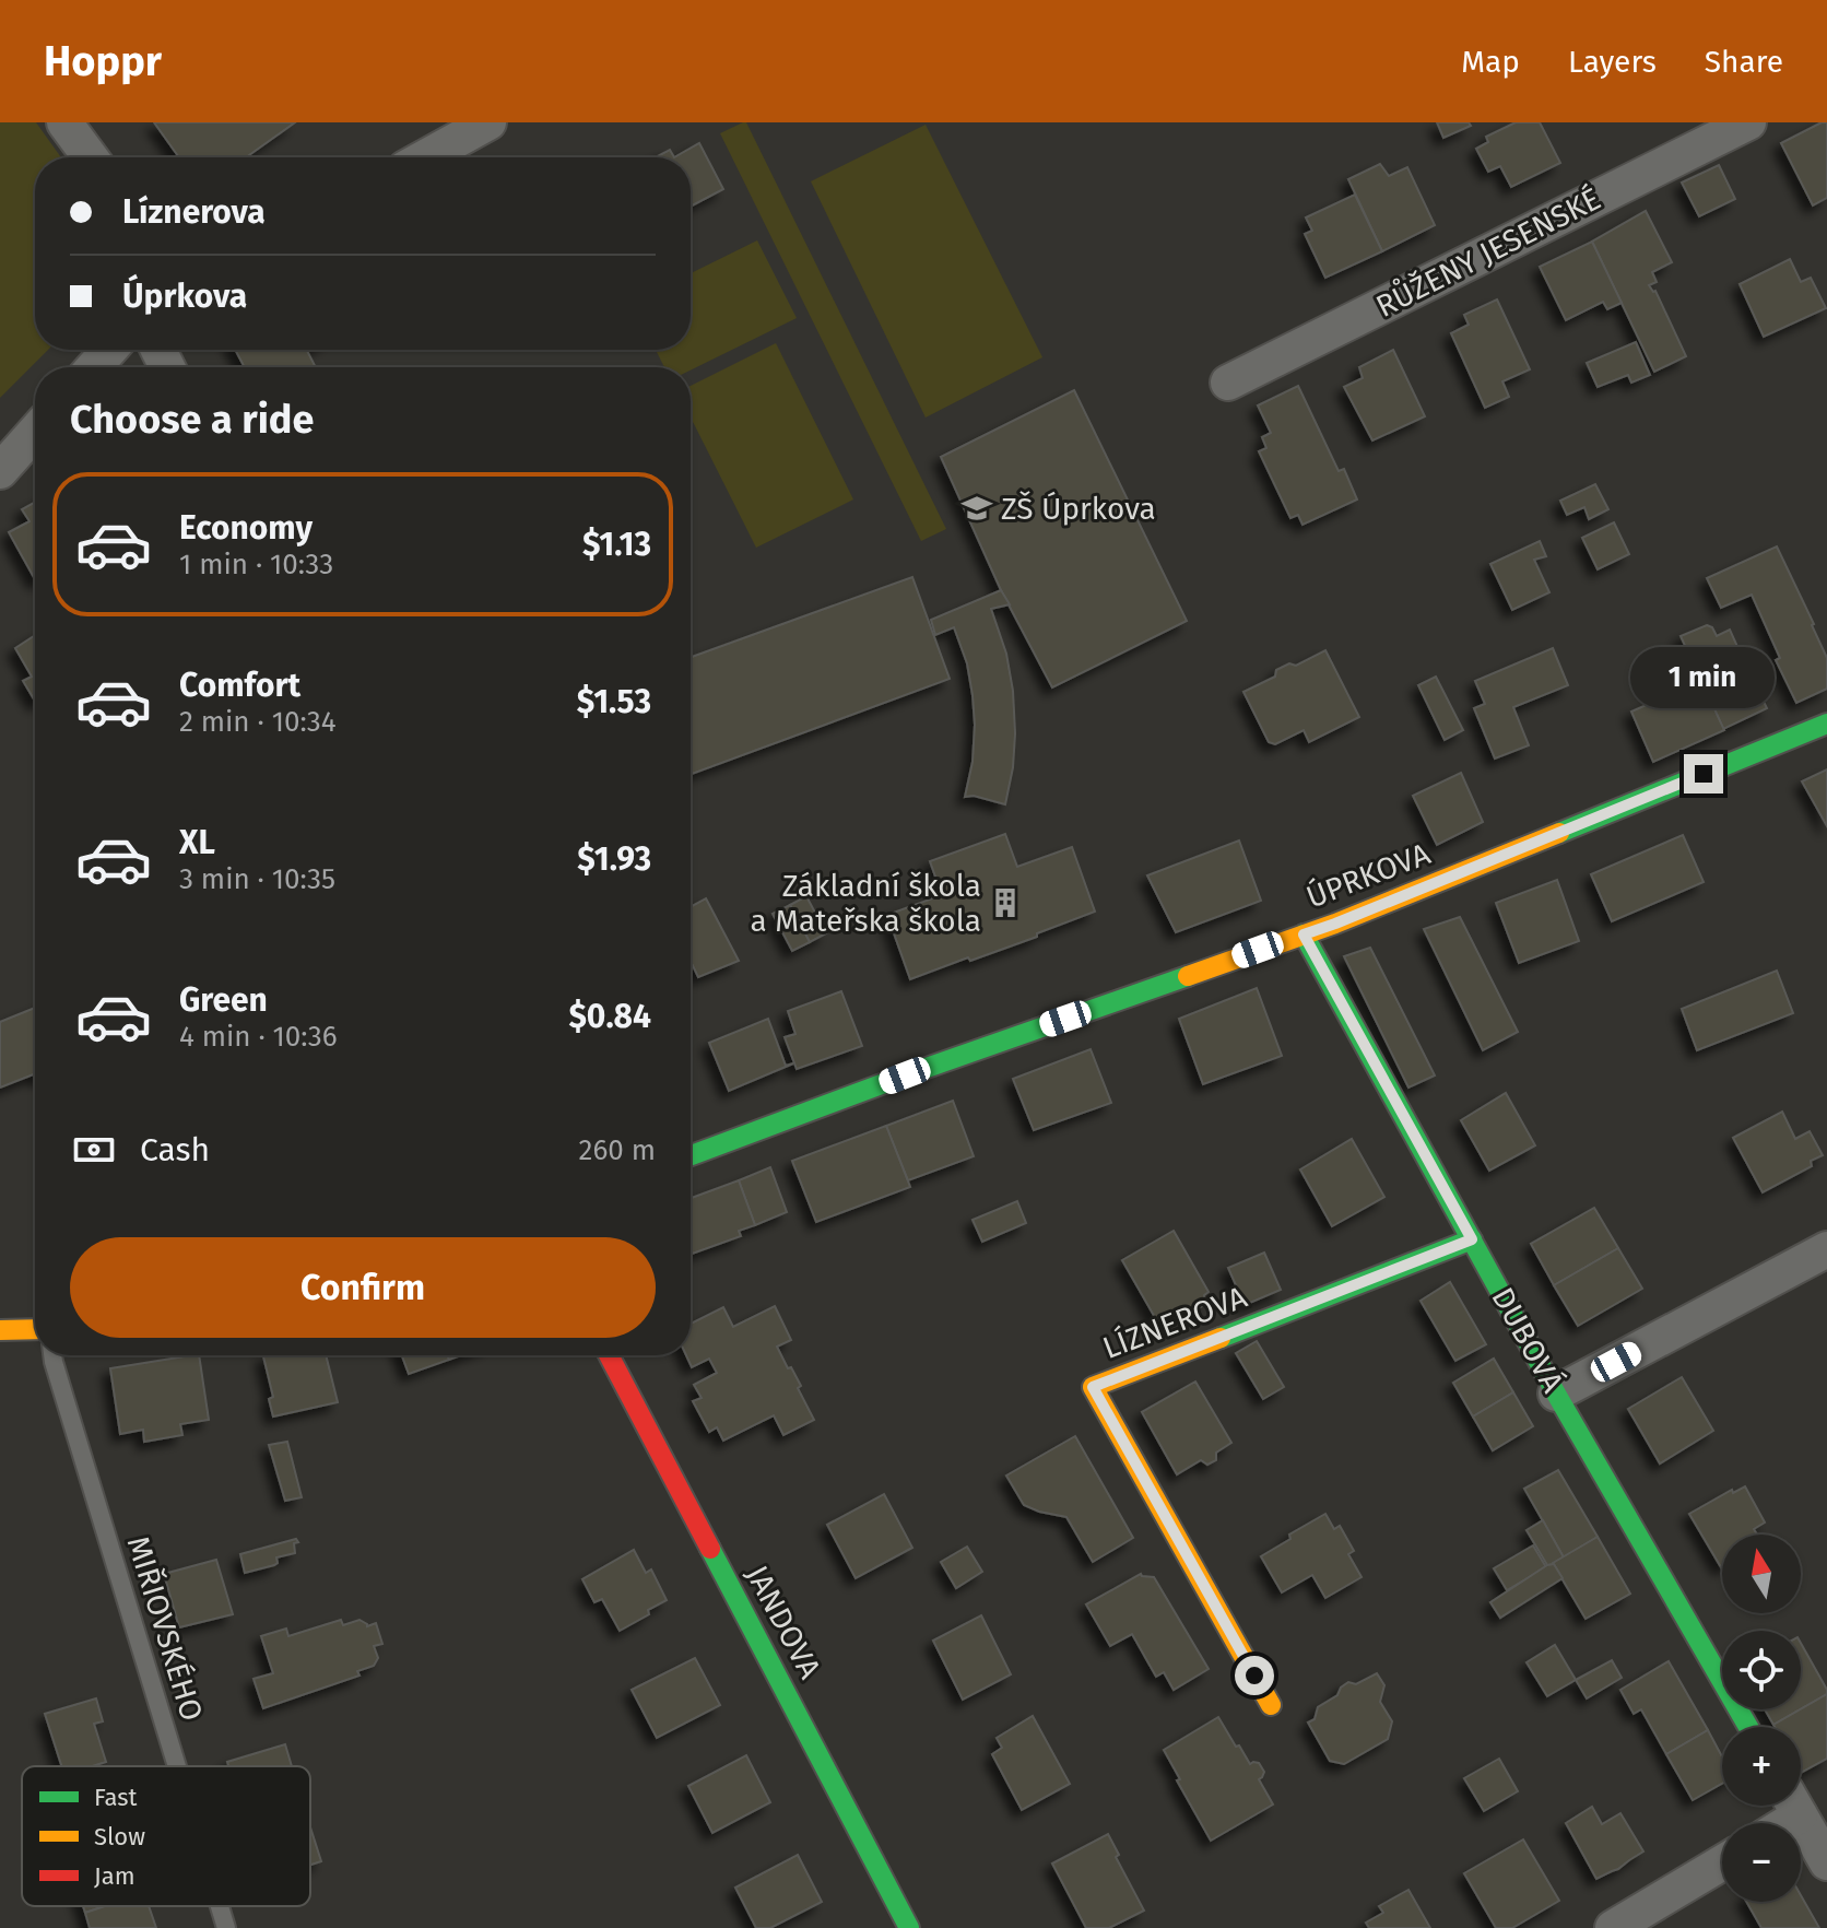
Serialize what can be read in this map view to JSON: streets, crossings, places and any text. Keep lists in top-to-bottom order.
{
  "streets": {
    "street": [
      "RŮŽENY JESENSKÉ",
      "ÚPRKOVA",
      "LÍZNEROVA",
      "DUBOVÁ",
      "JANDOVA"
    ],
    "lane": ["MIŘIOVSKÉHO"]
  },
  "crossings": [
    ["ÚPRKOVA", "DUBOVÁ"],
    ["LÍZNEROVA", "DUBOVÁ"]
  ],
  "places": {
    "school or university": ["ZŠ Úprkova"],
    "building": ["Základní škola a Mateřska škola"]
  },
  "legend": ["Fast", "Slow", "Jam"],
  "north": "top",
  "page": {
    "header": "Hoppr",
    "nav": ["Map", "Layers", "Share"],
    "banner": ["Líznerova", "Úprkova"],
    "heading": "Choose a ride",
    "list": [
      {
        "name": "Economy",
        "note": "1 min · 10:33",
        "value": "$1.13"
      },
      {
        "name": "Comfort",
        "note": "2 min · 10:34",
        "value": "$1.53"
      },
      {
        "name": "XL",
        "note": "3 min · 10:35",
        "value": "$1.93"
      },
      {
        "name": "Green",
        "note": "4 min · 10:36",
        "value": "$0.84"
      }
    ],
    "bubble": "1 min",
    "pay": ["Cash", "260 m"],
    "buttons": "Confirm",
    "map_buttons": ["+", "−"]
  }
}
